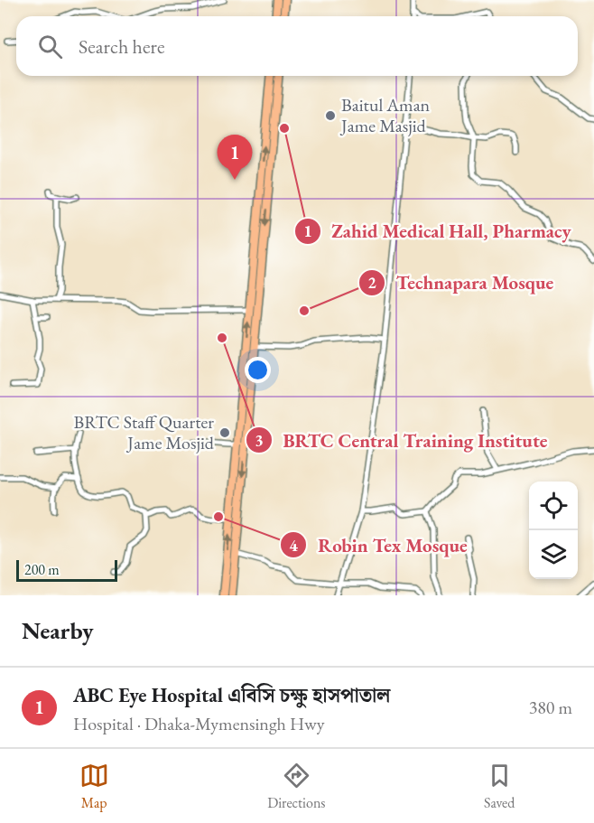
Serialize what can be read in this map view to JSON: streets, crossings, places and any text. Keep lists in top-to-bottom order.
{
  "places": [
    "Baitul Aman Jame Masjid",
    "Zahid Medical Hall, Pharmacy",
    "Technapara Mosque",
    "BRTC Central Training Institute",
    "BRTC Staff Quarter Jame Mosjid",
    "Robin Tex Mosque"
  ],
  "scale_bar": "200 m",
  "page": {
    "search": "Search here",
    "pins": "1",
    "scale": "200 m",
    "heading": "Nearby",
    "list": [
      {
        "mark": "1",
        "name": "ABC Eye Hospital এবিসি চক্ষু হাসপাতাল",
        "note": "Hospital · Dhaka-Mymensingh Hwy",
        "value": "380 m"
      }
    ],
    "nav": ["Map", "Directions", "Saved"]
  }
}
